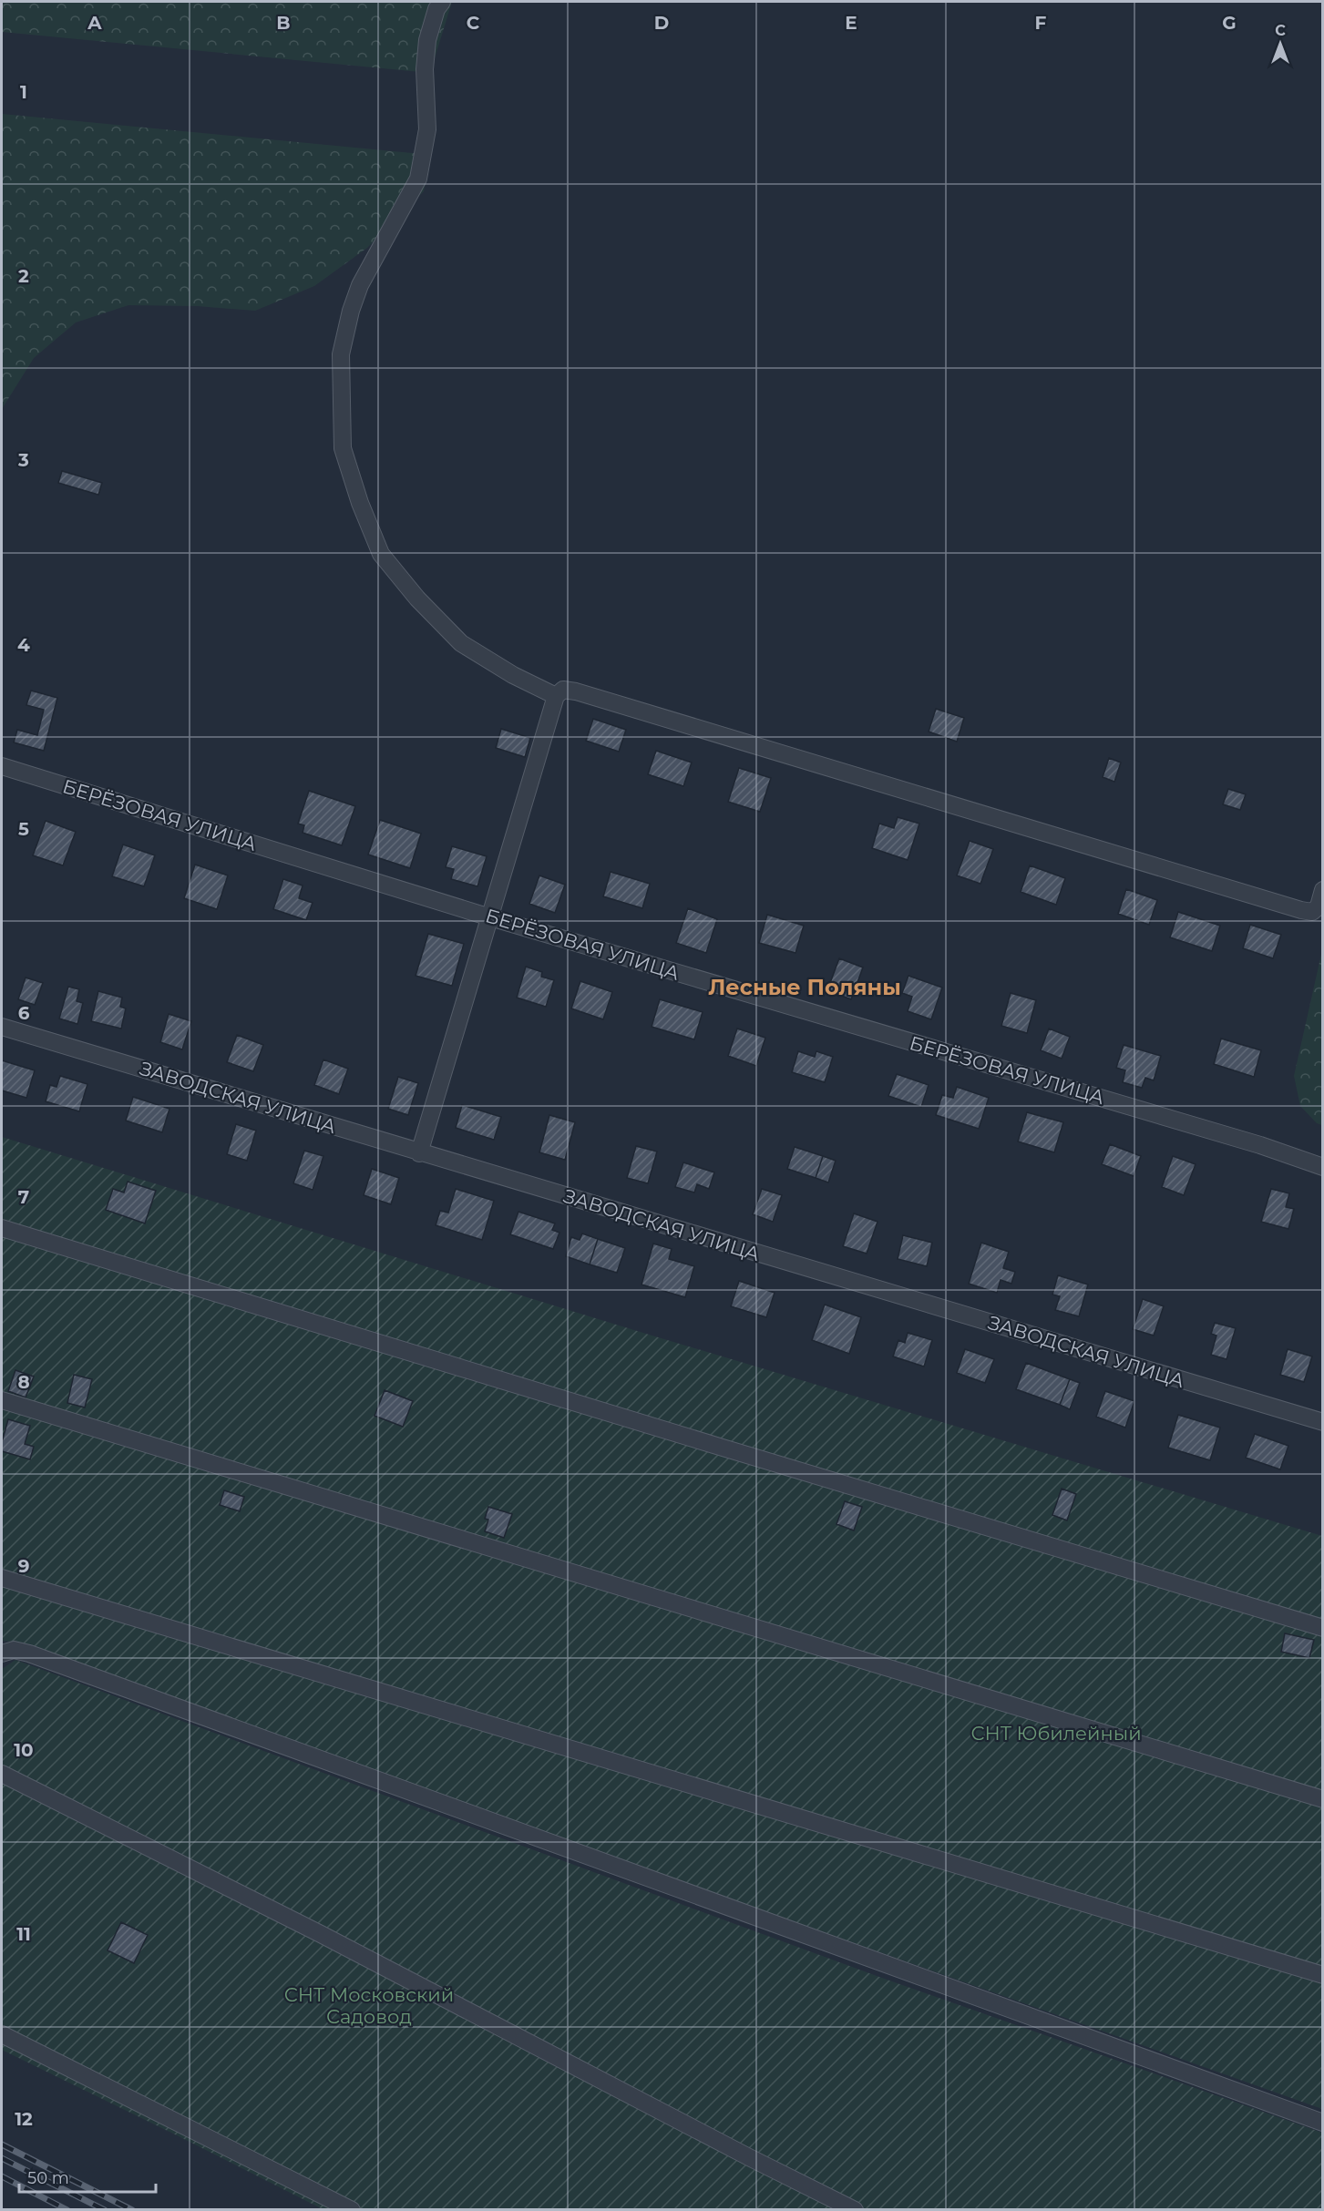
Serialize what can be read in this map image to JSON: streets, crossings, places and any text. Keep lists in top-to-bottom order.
{
  "streets": {
    "street": ["БЕРЁЗОВАЯ УЛИЦА", "ЗАВОДСКАЯ УЛИЦА"]
  },
  "districts": ["Лесные Поляны"],
  "parks": ["СНТ Юбилейный", "СНТ Московский Садовод"],
  "scale_bar": "50 m",
  "north": "top",
  "grid": {
    "columns": [
      "A",
      "B",
      "C",
      "D",
      "E",
      "F",
      "G"
    ],
    "rows": [
      "1",
      "2",
      "3",
      "4",
      "5",
      "6",
      "7",
      "8",
      "9",
      "10",
      "11",
      "12"
    ]
  }
}
